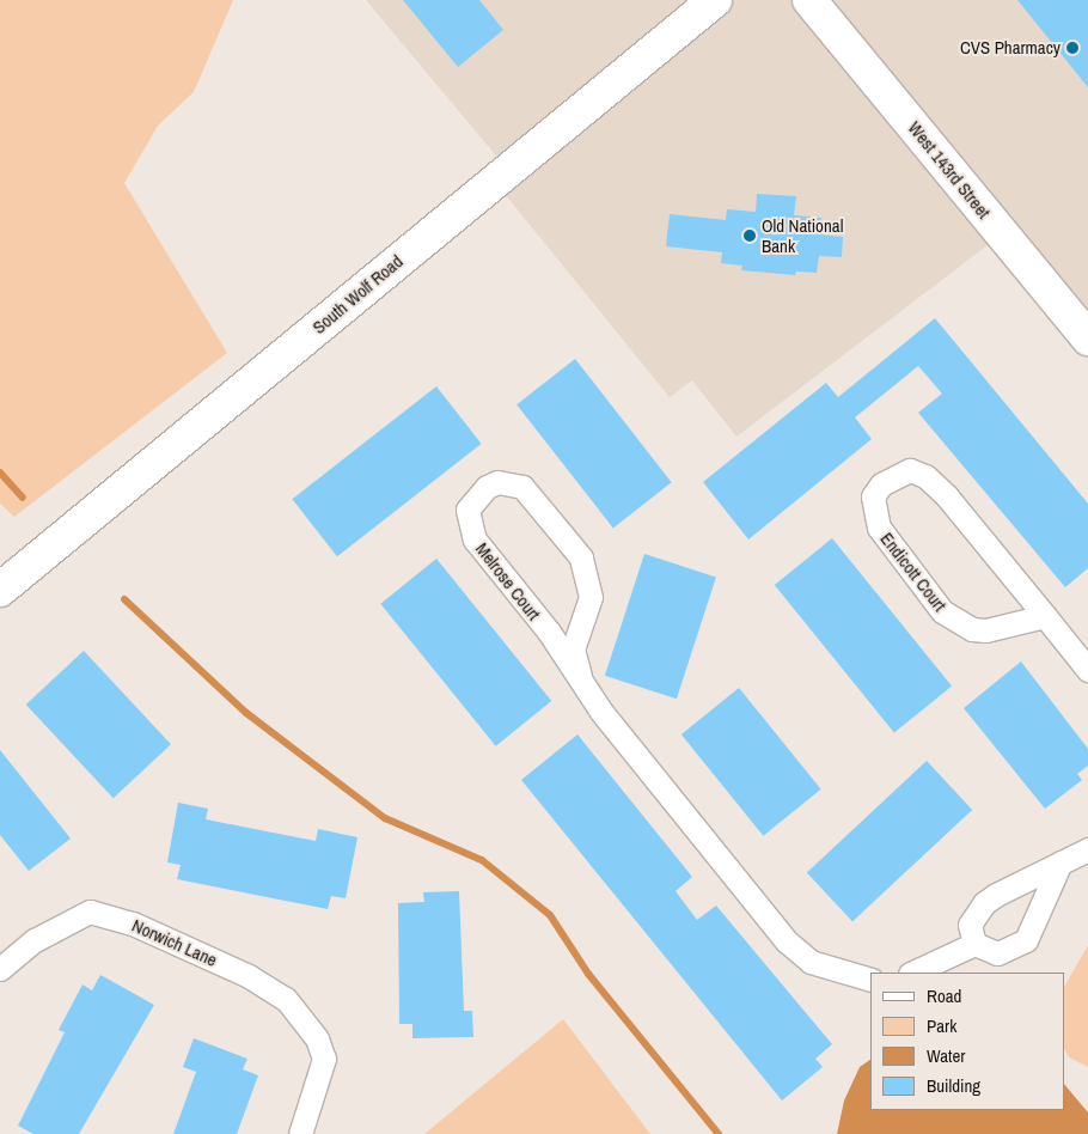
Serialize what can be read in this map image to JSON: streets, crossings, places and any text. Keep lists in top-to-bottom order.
{
  "streets": {
    "main road": ["West 143rd Street", "South Wolf Road"],
    "street": ["Endicott Court", "Melrose Court", "Norwich Lane"]
  },
  "places": ["CVS Pharmacy", "Old National Bank"],
  "legend": [
    "Road",
    "Park",
    "Water",
    "Building"
  ]
}
